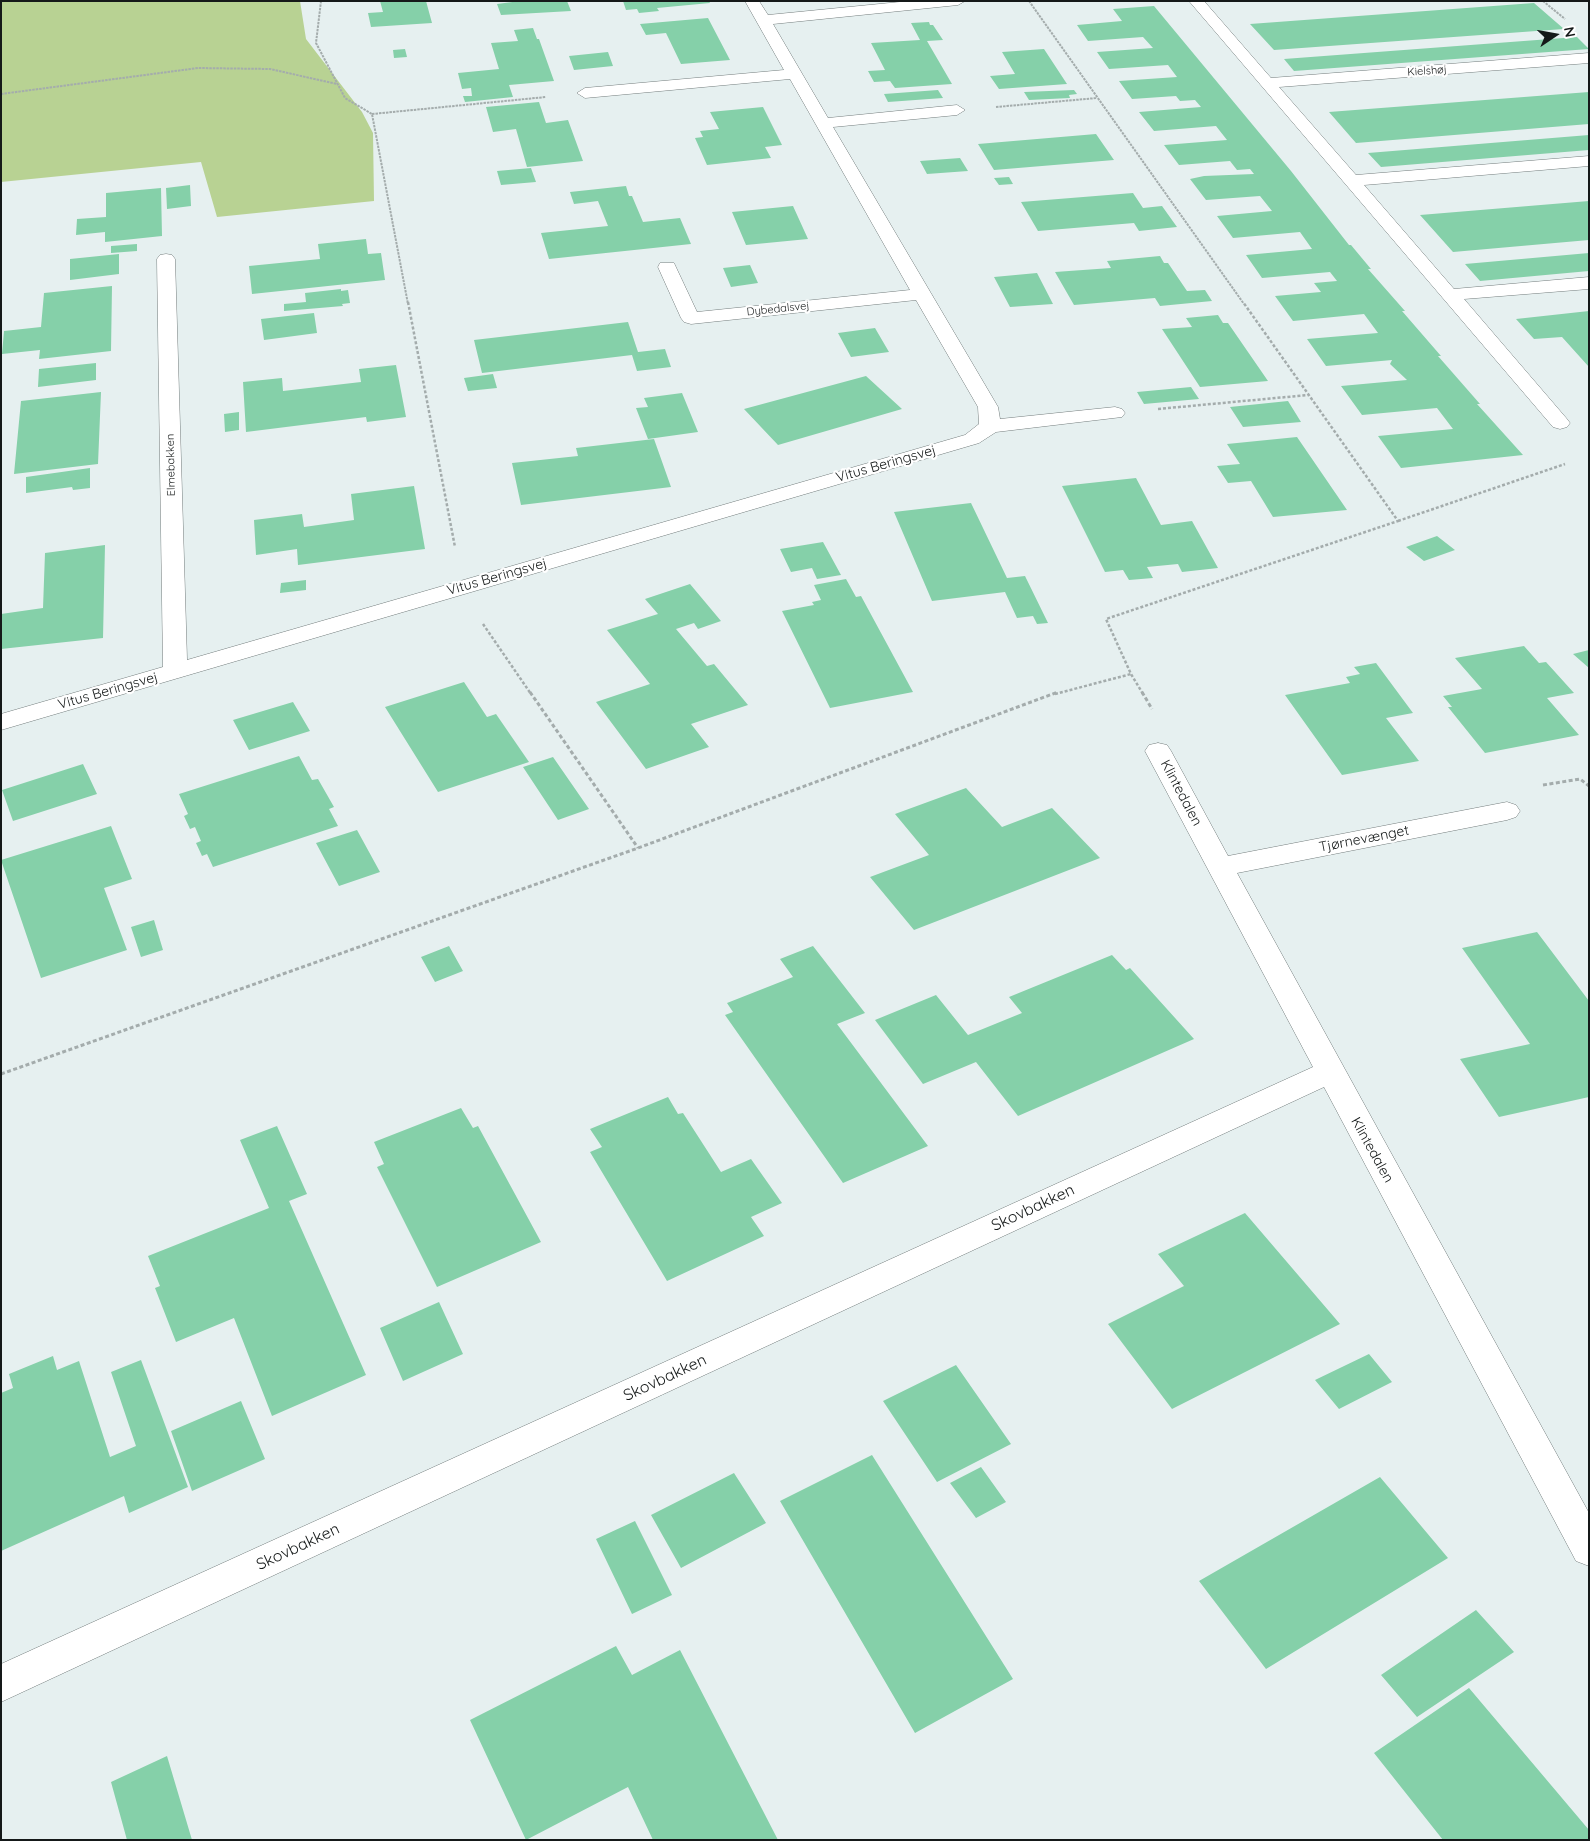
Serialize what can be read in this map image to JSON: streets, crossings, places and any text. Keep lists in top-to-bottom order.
{
  "streets": {
    "street": [
      "Kielshøj",
      "Dybedalsvej",
      "Vitus Beringsvej",
      "Elmebakken",
      "Klintedalen",
      "Tjørnevænget",
      "Skovbakken"
    ]
  },
  "crossings": [
    ["Vitus Beringsvej", "Elmebakken"],
    ["Klintedalen", "Tjørnevænget"],
    ["Klintedalen", "Skovbakken"]
  ],
  "north": "right"
}
